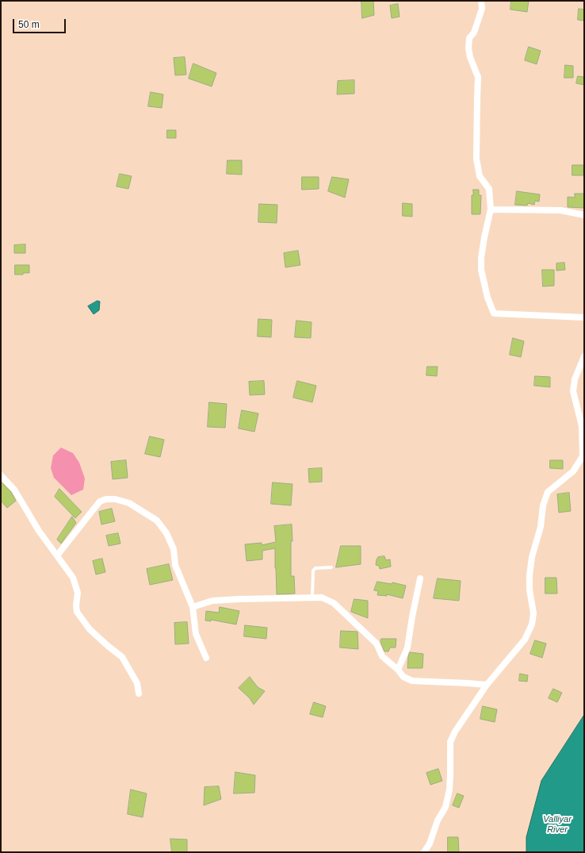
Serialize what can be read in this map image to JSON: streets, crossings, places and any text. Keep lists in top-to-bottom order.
{
  "water": ["Valliyar River"],
  "scale_bar": "50 m"
}
